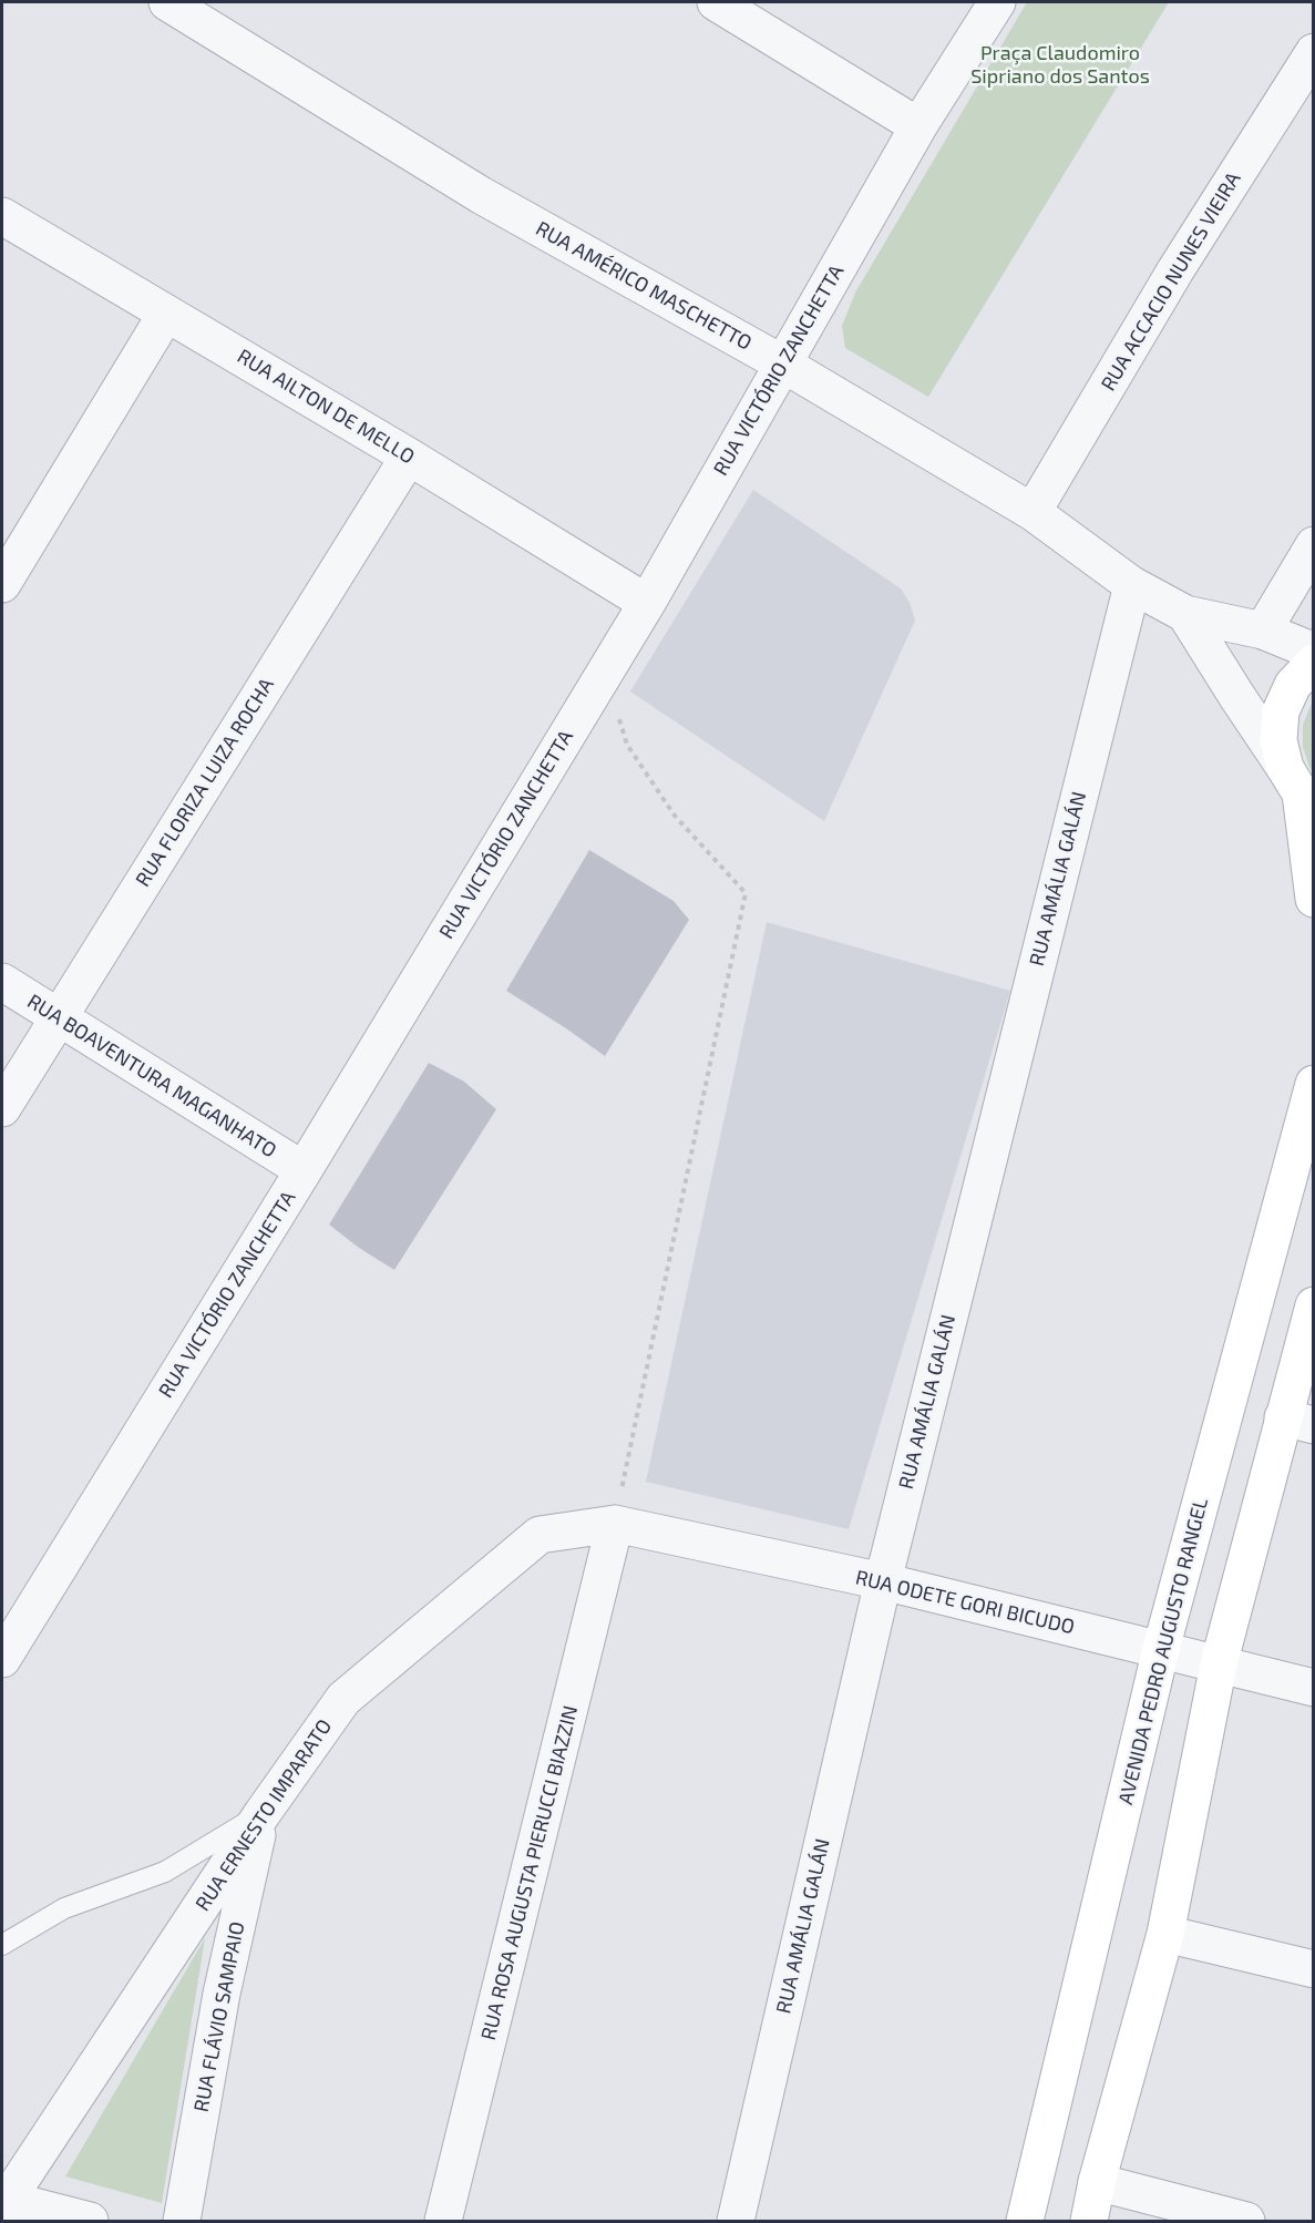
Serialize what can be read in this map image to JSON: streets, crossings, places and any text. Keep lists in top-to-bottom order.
{
  "streets": {
    "street": [
      "RUA ACCACIO NUNES VIEIRA",
      "RUA AMÉRICO MASCHETTO",
      "RUA VICTÓRIO ZANCHETTA",
      "RUA AILTON DE MELLO",
      "RUA FLORIZA LUIZA ROCHA",
      "RUA AMÁLIA GALÁN",
      "RUA BOAVENTURA MAGANHATO",
      "RUA ODETE GORI BICUDO",
      "AVENIDA PEDRO AUGUSTO RANGEL",
      "RUA ERNESTO IMPARATO",
      "RUA ROSA AUGUSTA PIERUCCI BIAZZIN",
      "RUA FLÁVIO SAMPAIO"
    ]
  },
  "crossings": [
    ["RUA ACCACIO NUNES VIEIRA", "RUA AMÉRICO MASCHETTO"],
    ["RUA AMÉRICO MASCHETTO", "RUA VICTÓRIO ZANCHETTA"],
    ["RUA AMÉRICO MASCHETTO", "RUA AMÁLIA GALÁN"],
    ["RUA VICTÓRIO ZANCHETTA", "RUA AILTON DE MELLO"],
    ["RUA VICTÓRIO ZANCHETTA", "RUA BOAVENTURA MAGANHATO"],
    ["RUA AILTON DE MELLO", "RUA FLORIZA LUIZA ROCHA"],
    ["RUA FLORIZA LUIZA ROCHA", "RUA BOAVENTURA MAGANHATO"],
    ["RUA AMÁLIA GALÁN", "RUA ODETE GORI BICUDO"],
    ["RUA ODETE GORI BICUDO", "AVENIDA PEDRO AUGUSTO RANGEL"],
    ["RUA ODETE GORI BICUDO", "RUA ERNESTO IMPARATO"],
    ["RUA ODETE GORI BICUDO", "RUA ROSA AUGUSTA PIERUCCI BIAZZIN"],
    ["RUA ERNESTO IMPARATO", "RUA ROSA AUGUSTA PIERUCCI BIAZZIN"],
    ["RUA ERNESTO IMPARATO", "RUA FLÁVIO SAMPAIO"]
  ],
  "parks": ["Praça Claudomiro Sipriano dos Santos"]
}
